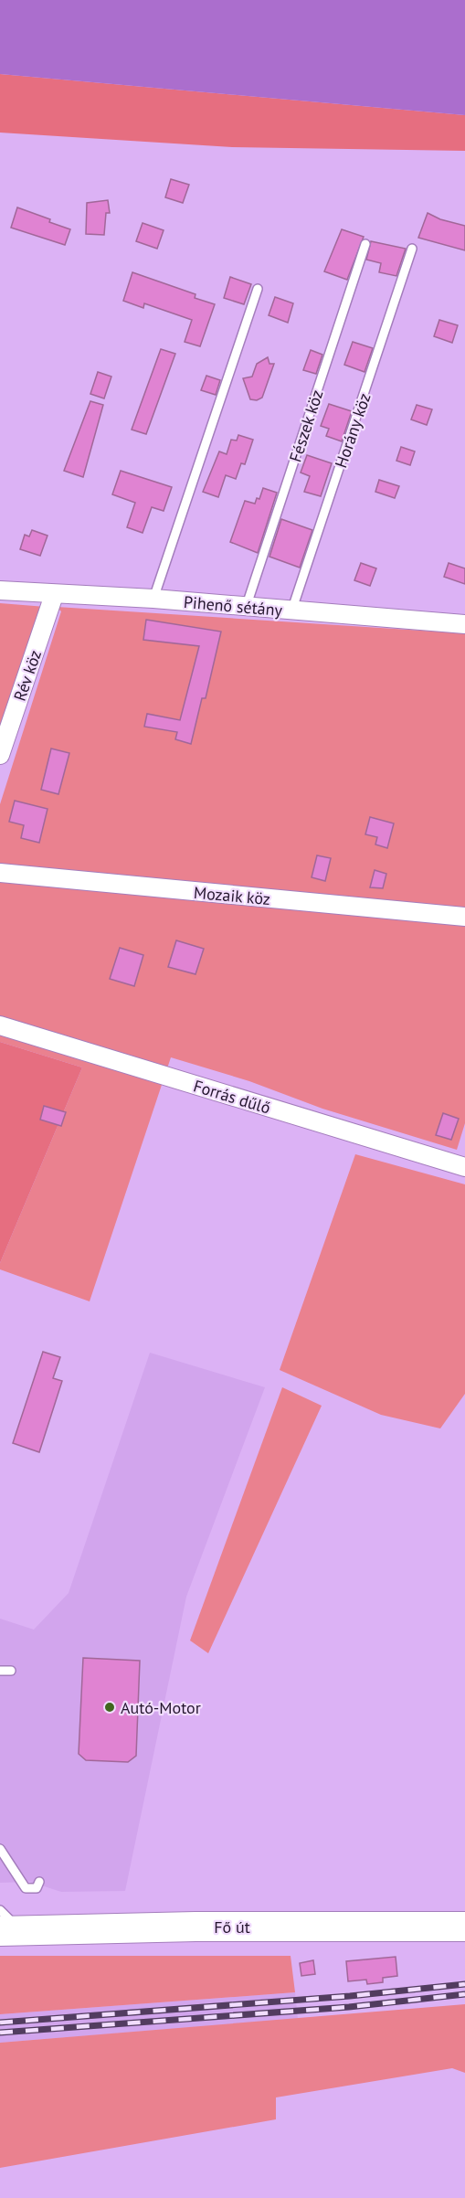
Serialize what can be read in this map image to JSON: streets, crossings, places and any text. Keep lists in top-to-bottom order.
{
  "streets": {
    "main road": ["Fő út"],
    "street": [
      "Pihenő sétány",
      "Rév köz",
      "Mozaik köz",
      "Forrás dűlő"
    ],
    "lane": ["Fészek köz", "Horány köz"]
  },
  "crossings": [
    ["Fészek köz", "Pihenő sétány"],
    ["Horány köz", "Pihenő sétány"],
    ["Pihenő sétány", "Rév köz"]
  ],
  "places": ["Autó-Motor"]
}
